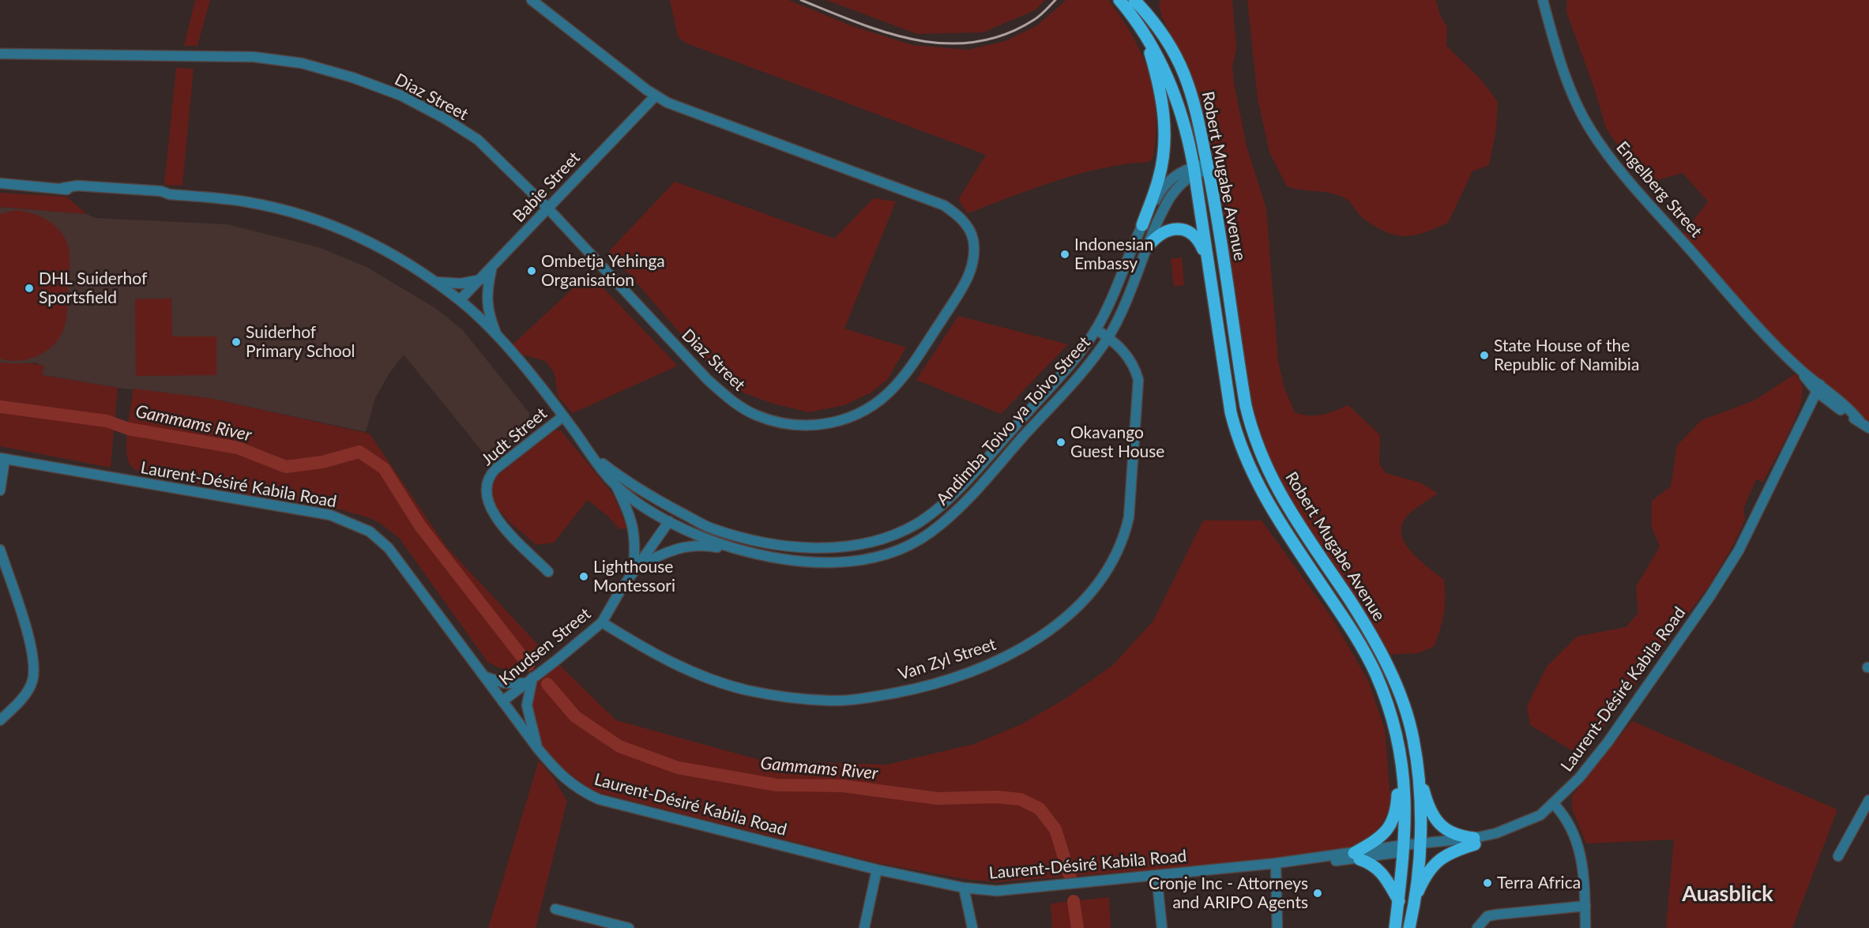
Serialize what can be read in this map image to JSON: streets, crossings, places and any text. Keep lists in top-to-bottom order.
{
  "streets": {
    "main road": ["Robert Mugabe Avenue"],
    "street": [
      "Diaz Street",
      "Babie Street",
      "Engelberg Street",
      "Andimba Toivo ya Toivo Street",
      "Judt Street",
      "Laurent-Désiré Kabila Road",
      "Knudsen Street",
      "Van Zyl Street"
    ]
  },
  "crossings": [
    ["Diaz Street", "Babie Street"],
    ["Robert Mugabe Avenue", "Andimba Toivo ya Toivo Street"],
    ["Robert Mugabe Avenue", "Laurent-Désiré Kabila Road"],
    ["Babie Street", "Andimba Toivo ya Toivo Street"],
    ["Engelberg Street", "Laurent-Désiré Kabila Road"],
    ["Andimba Toivo ya Toivo Street", "Judt Street"],
    ["Andimba Toivo ya Toivo Street", "Knudsen Street"],
    ["Andimba Toivo ya Toivo Street", "Van Zyl Street"],
    ["Laurent-Désiré Kabila Road", "Knudsen Street"],
    ["Knudsen Street", "Van Zyl Street"]
  ],
  "districts": ["Auasblick"],
  "water": ["Gammams River"],
  "places": [
    "Indonesian Embassy",
    "Ombetja Yehinga Organisation",
    "DHL Suiderhof Sportsfield",
    "Suiderhof Primary School",
    "State House of the Republic of Namibia",
    "Okavango Guest House",
    "Lighthouse Montessori",
    "Terra Africa",
    "Cronje Inc - Attorneys and ARIPO Agents"
  ]
}
